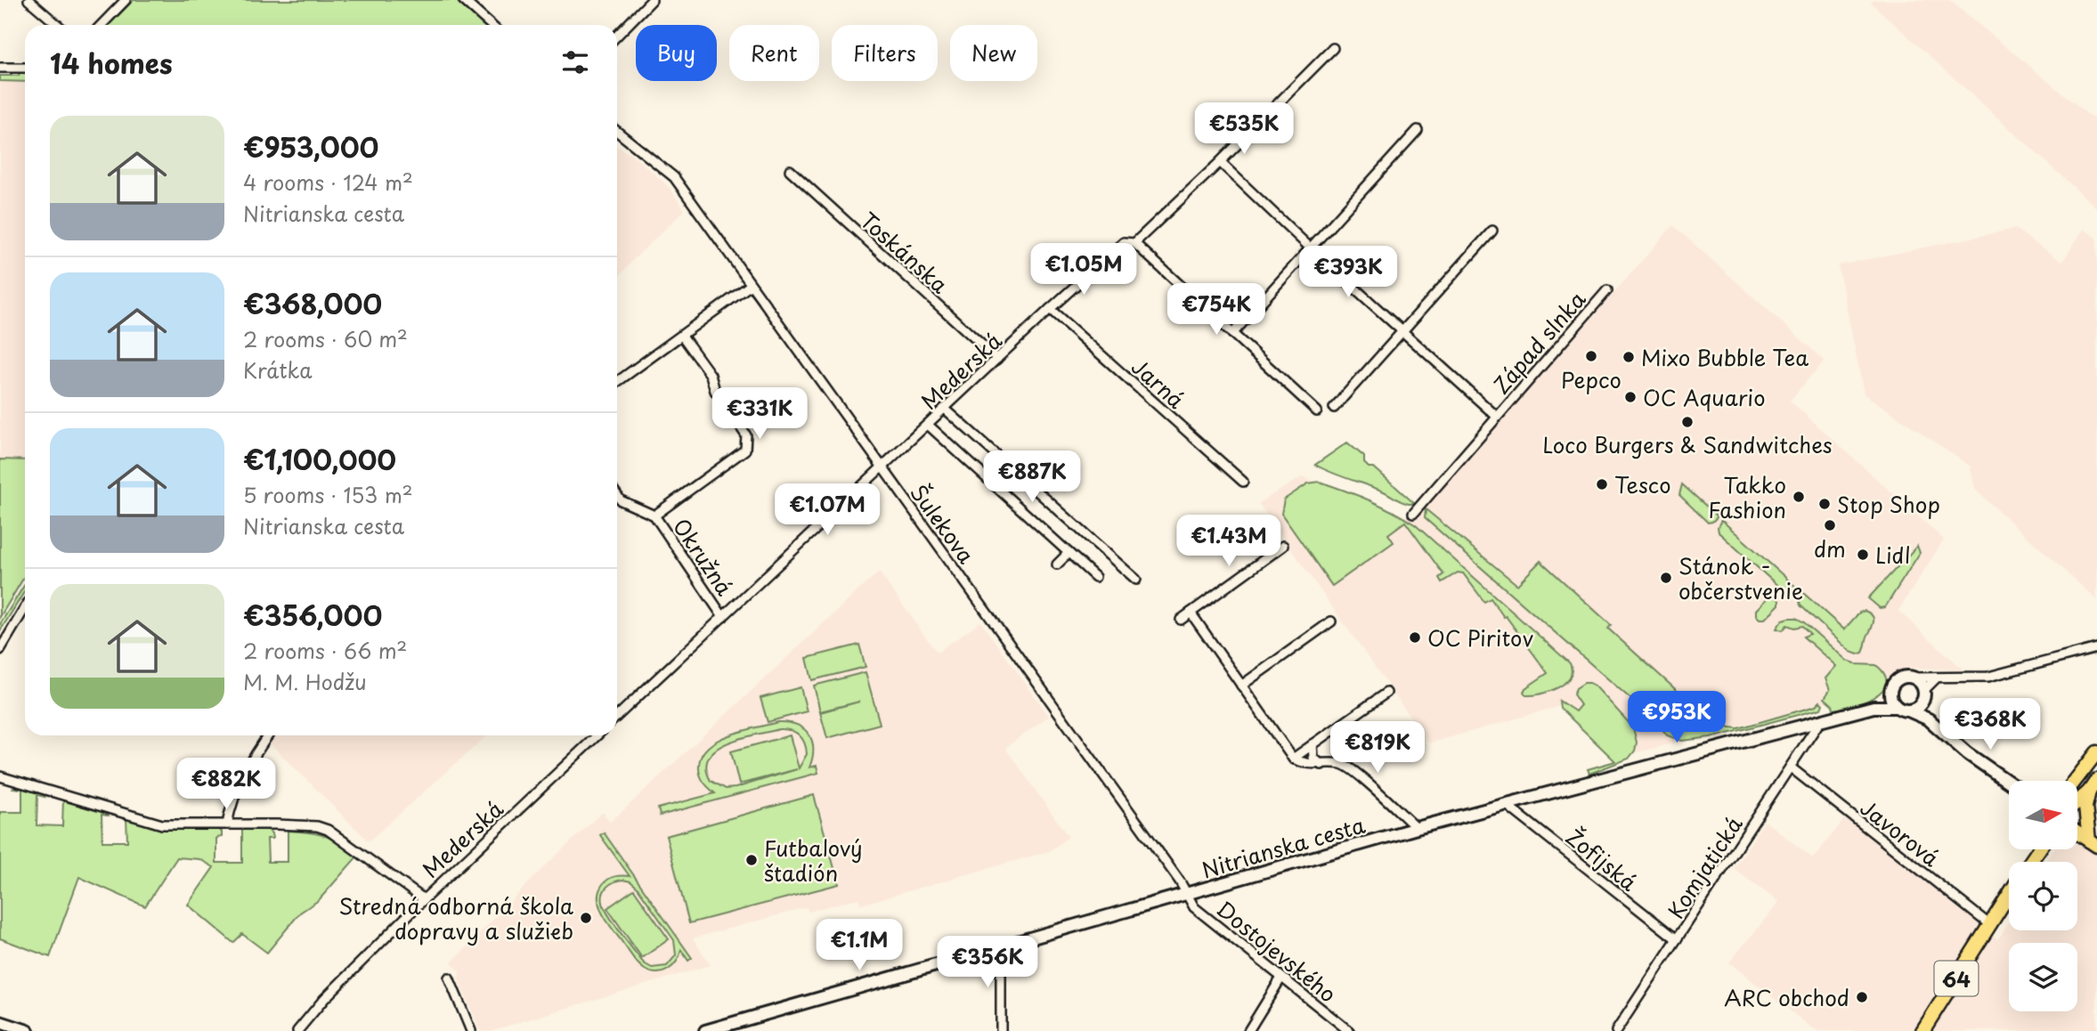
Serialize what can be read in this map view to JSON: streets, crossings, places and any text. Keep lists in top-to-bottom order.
{
  "streets": {
    "main road": ["Nitrianska cesta", "64"],
    "street": [
      "Toskánska",
      "Západ slnka",
      "Mederská",
      "Jarná",
      "Šulekova",
      "Okružná",
      "Javorová",
      "Žofijská",
      "Komjatická",
      "Dostojevského"
    ]
  },
  "crossings": [
    ["Toskánska", "Mederská"],
    ["Západ slnka", "Mederská"],
    ["Mederská", "Jarná"],
    ["Mederská", "Šulekova"],
    ["Mederská", "Okružná"],
    ["Šulekova", "Nitrianska cesta"],
    ["Šulekova", "Dostojevského"],
    ["Javorová", "Komjatická"],
    ["Javorová", "64"],
    ["Nitrianska cesta", "Žofijská"],
    ["Nitrianska cesta", "Komjatická"],
    ["Nitrianska cesta", "Dostojevského"],
    ["Žofijská", "Komjatická"]
  ],
  "places": [
    "Pepco",
    "Mixo Bubble Tea",
    "OC Aquario",
    "Loco Burgers & Sandwitches",
    "Tesco",
    "Takko Fashion",
    "Stop Shop",
    "dm",
    "Lidl",
    "Stánok - občerstvenie",
    "OC Piritov",
    "Futbalový štadión",
    "Stredná odborná škola dopravy a služieb",
    "ARC obchod"
  ],
  "north": "right",
  "page": {
    "chip": [
      "Buy",
      "Rent",
      "Filters",
      "New"
    ],
    "heading": "14 homes",
    "list": [
      {
        "name": "€953,000",
        "note": "4 rooms · 124 m² · Nitrianska cesta"
      },
      {
        "name": "€368,000",
        "note": "2 rooms · 60 m² · Krátka"
      },
      {
        "name": "€1,100,000",
        "note": "5 rooms · 153 m² · Nitrianska cesta"
      },
      {
        "name": "€356,000",
        "note": "2 rooms · 66 m² · M. M. Hodžu"
      }
    ],
    "price": [
      "€535K",
      "€1.05M",
      "€393K",
      "€754K",
      "€331K",
      "€887K",
      "€1.07M",
      "€1.43M",
      "€953K",
      "€368K",
      "€819K",
      "€882K",
      "€1.1M",
      "€356K"
    ]
  }
}
